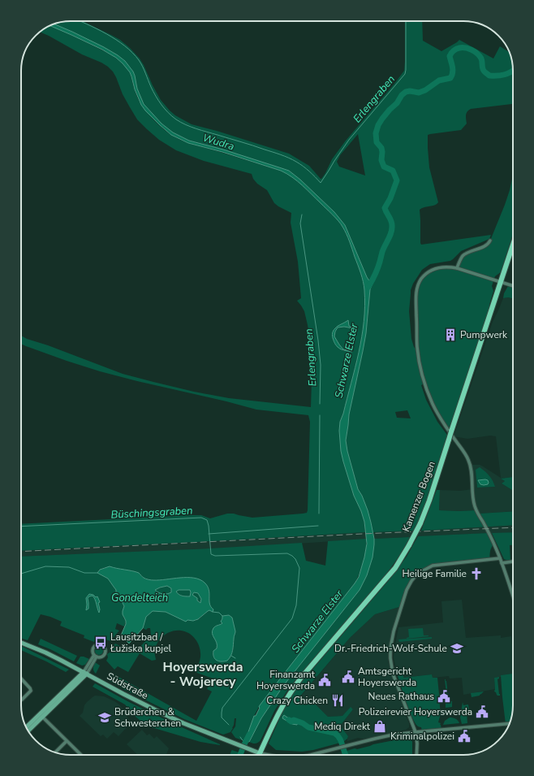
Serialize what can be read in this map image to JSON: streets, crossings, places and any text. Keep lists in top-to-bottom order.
{
  "streets": {
    "main road": ["Kamenzer Bogen", "Südstraße"]
  },
  "crossings": [
    ["Kamenzer Bogen", "Südstraße"]
  ],
  "districts": ["Hoyerswerda - Wojerecy"],
  "water": [
    "Erlengraben",
    "Wudra",
    "Schwarze Elster",
    "Büschingsgraben",
    "Gondelteich"
  ],
  "places": {
    "building": ["Pumpwerk"],
    "church": ["Heilige Familie"],
    "bus stop": ["Lausitzbad / Łužiska kupjel"],
    "school or university": ["Dr.-Friedrich-Wolf-Schule", "Brüderchen & Schwesterchen"],
    "public building": [
      "Amtsgericht Hoyerswerda",
      "Finanzamt Hoyerswerda",
      "Neues Rathaus",
      "Polizeirevier Hoyerswerda",
      "Kriminalpolizei"
    ],
    "restaurant": ["Crazy Chicken"],
    "shop": ["Mediq Direkt"]
  }
}
